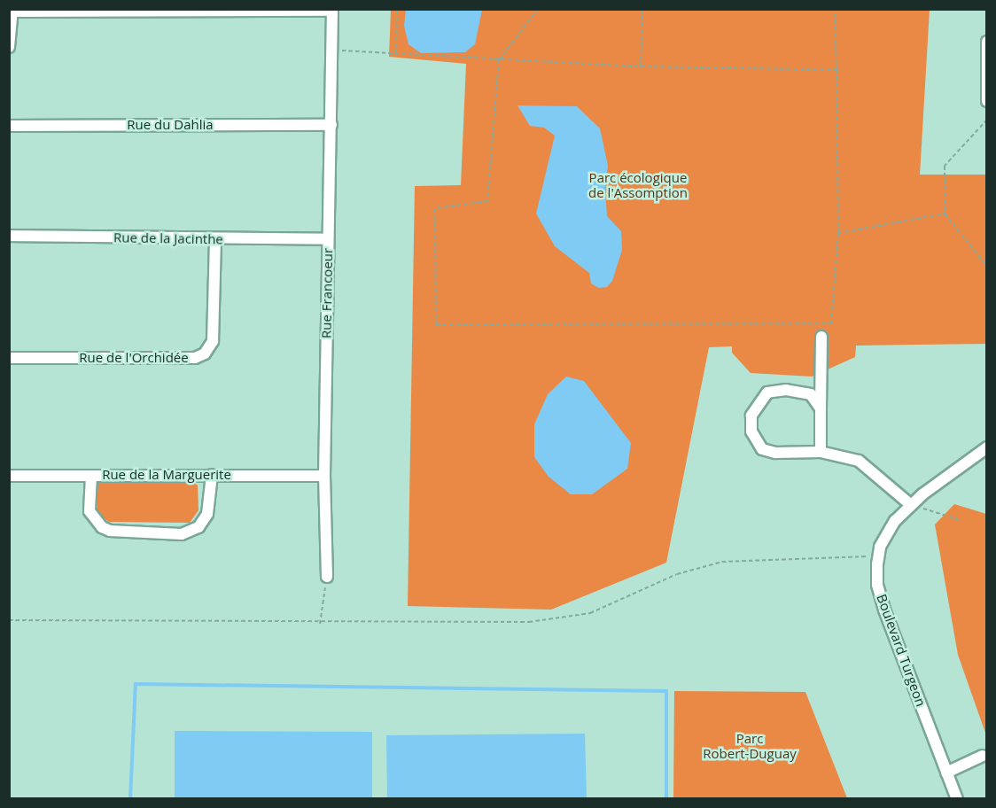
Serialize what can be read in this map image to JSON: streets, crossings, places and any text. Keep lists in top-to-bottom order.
{
  "streets": {
    "street": [
      "Rue du Dahlia",
      "Rue de la Jacinthe",
      "Rue Francoeur",
      "Rue de l'Orchidée",
      "Rue de la Marguerite",
      "Boulevard Turgeon"
    ]
  },
  "crossings": [
    ["Rue du Dahlia", "Rue Francoeur"],
    ["Rue de la Jacinthe", "Rue Francoeur"],
    ["Rue de la Jacinthe", "Rue de l'Orchidée"],
    ["Rue Francoeur", "Rue de la Marguerite"]
  ],
  "parks": ["Parc écologique de l'Assomption", "Parc Robert-Duguay"]
}
